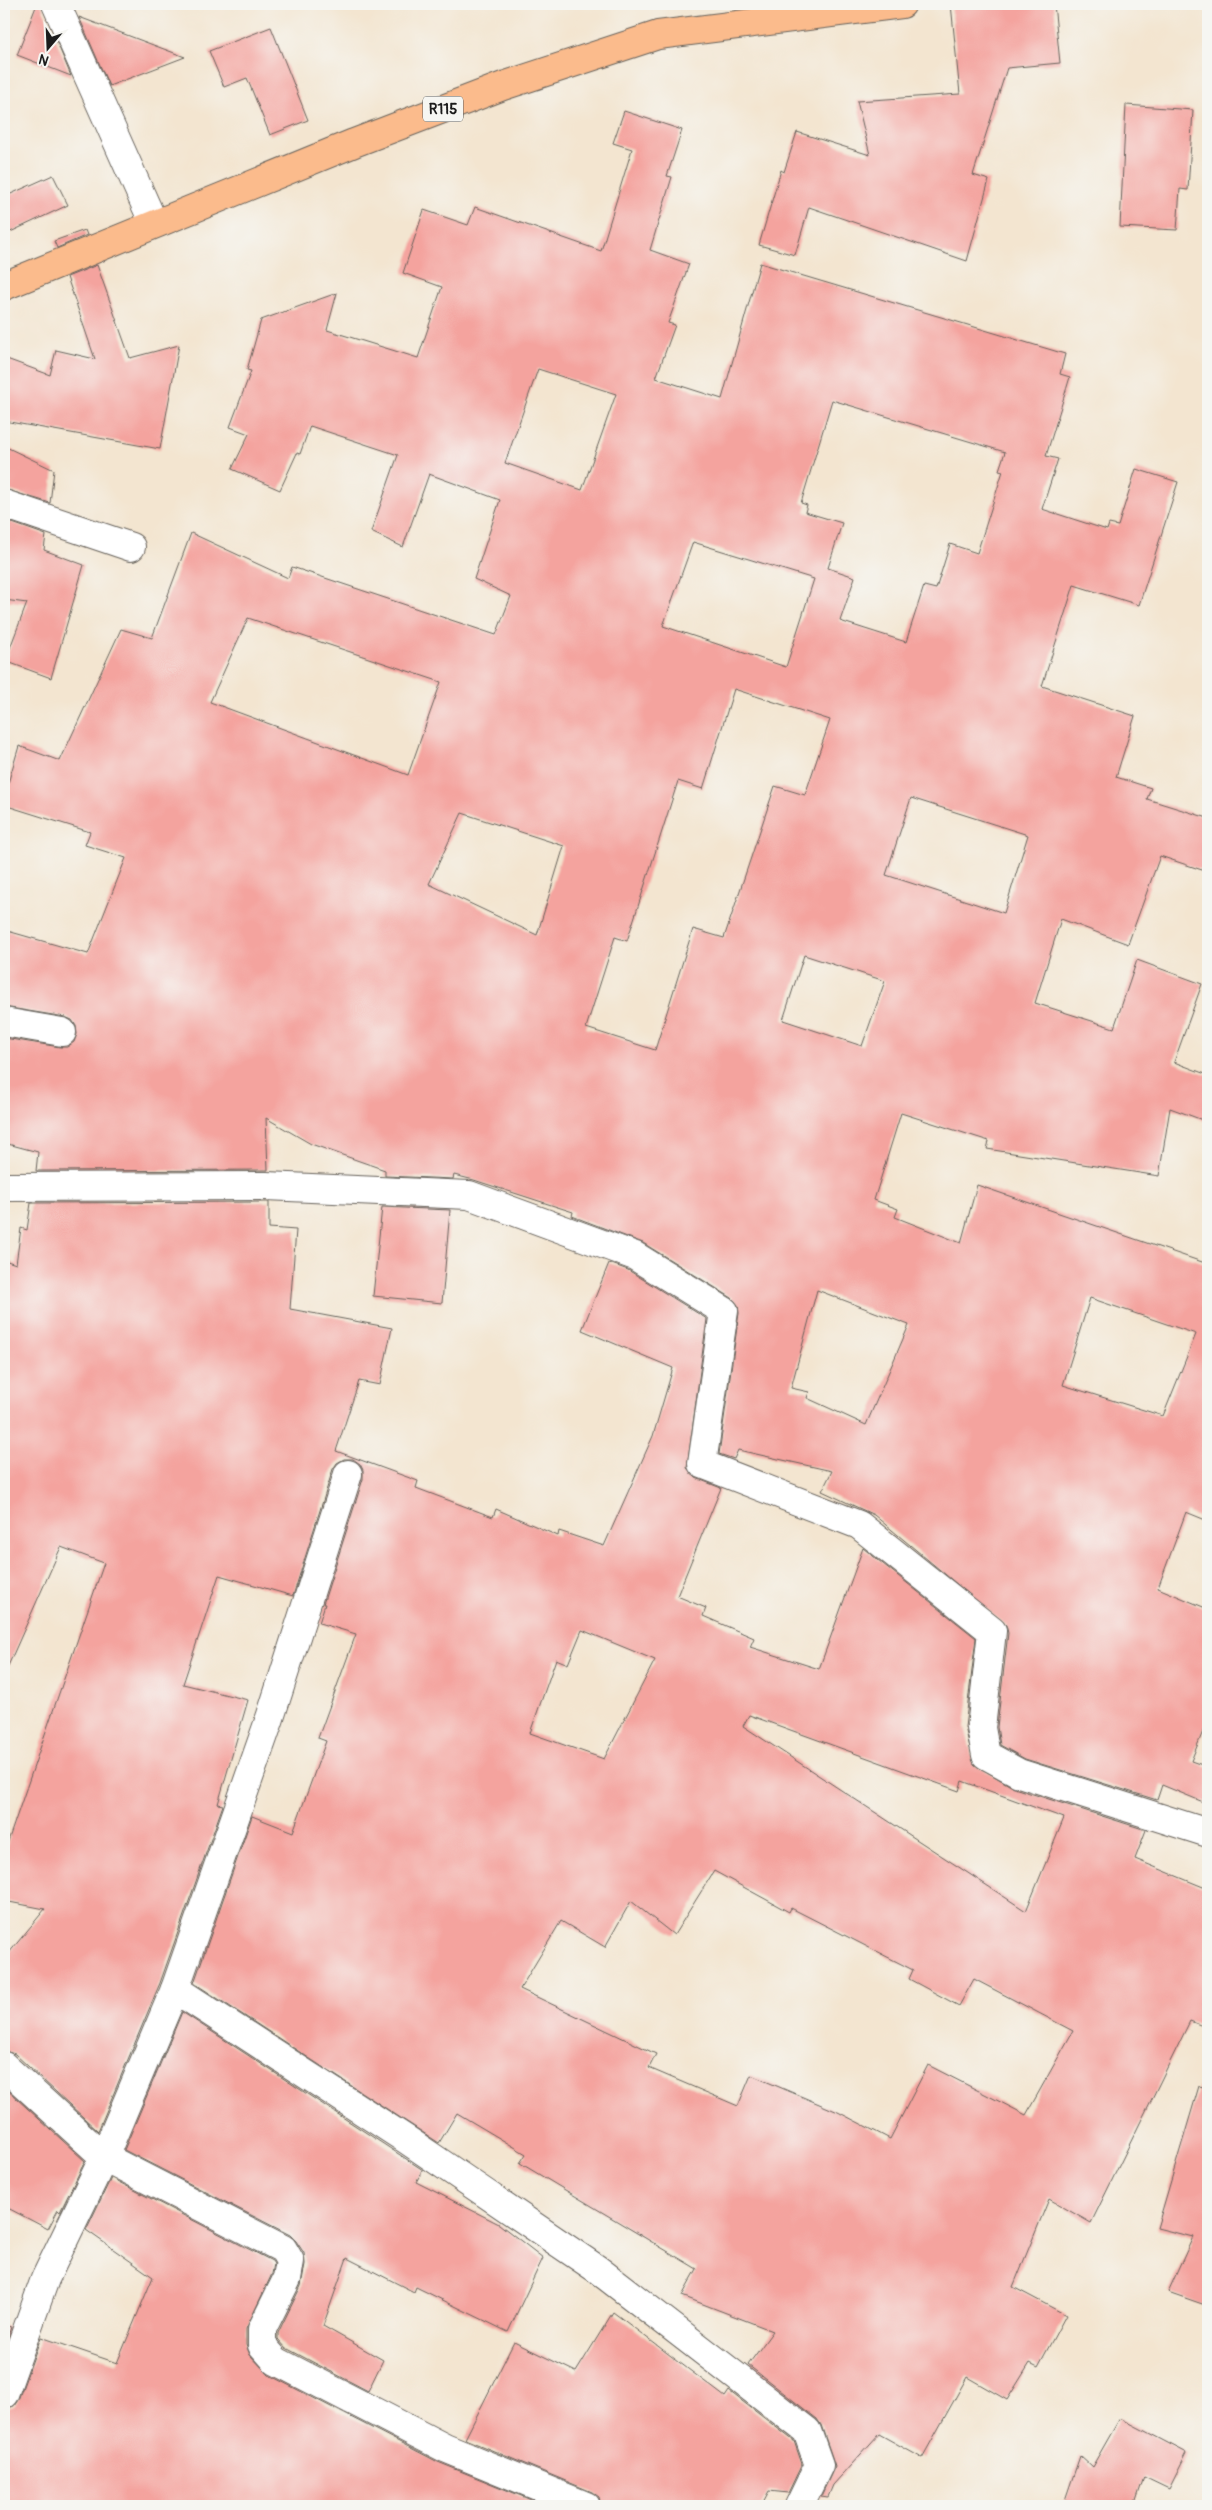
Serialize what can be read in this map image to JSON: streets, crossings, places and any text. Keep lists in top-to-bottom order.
{
  "streets": {
    "main road": ["R115"]
  },
  "north": "bottom"
}
